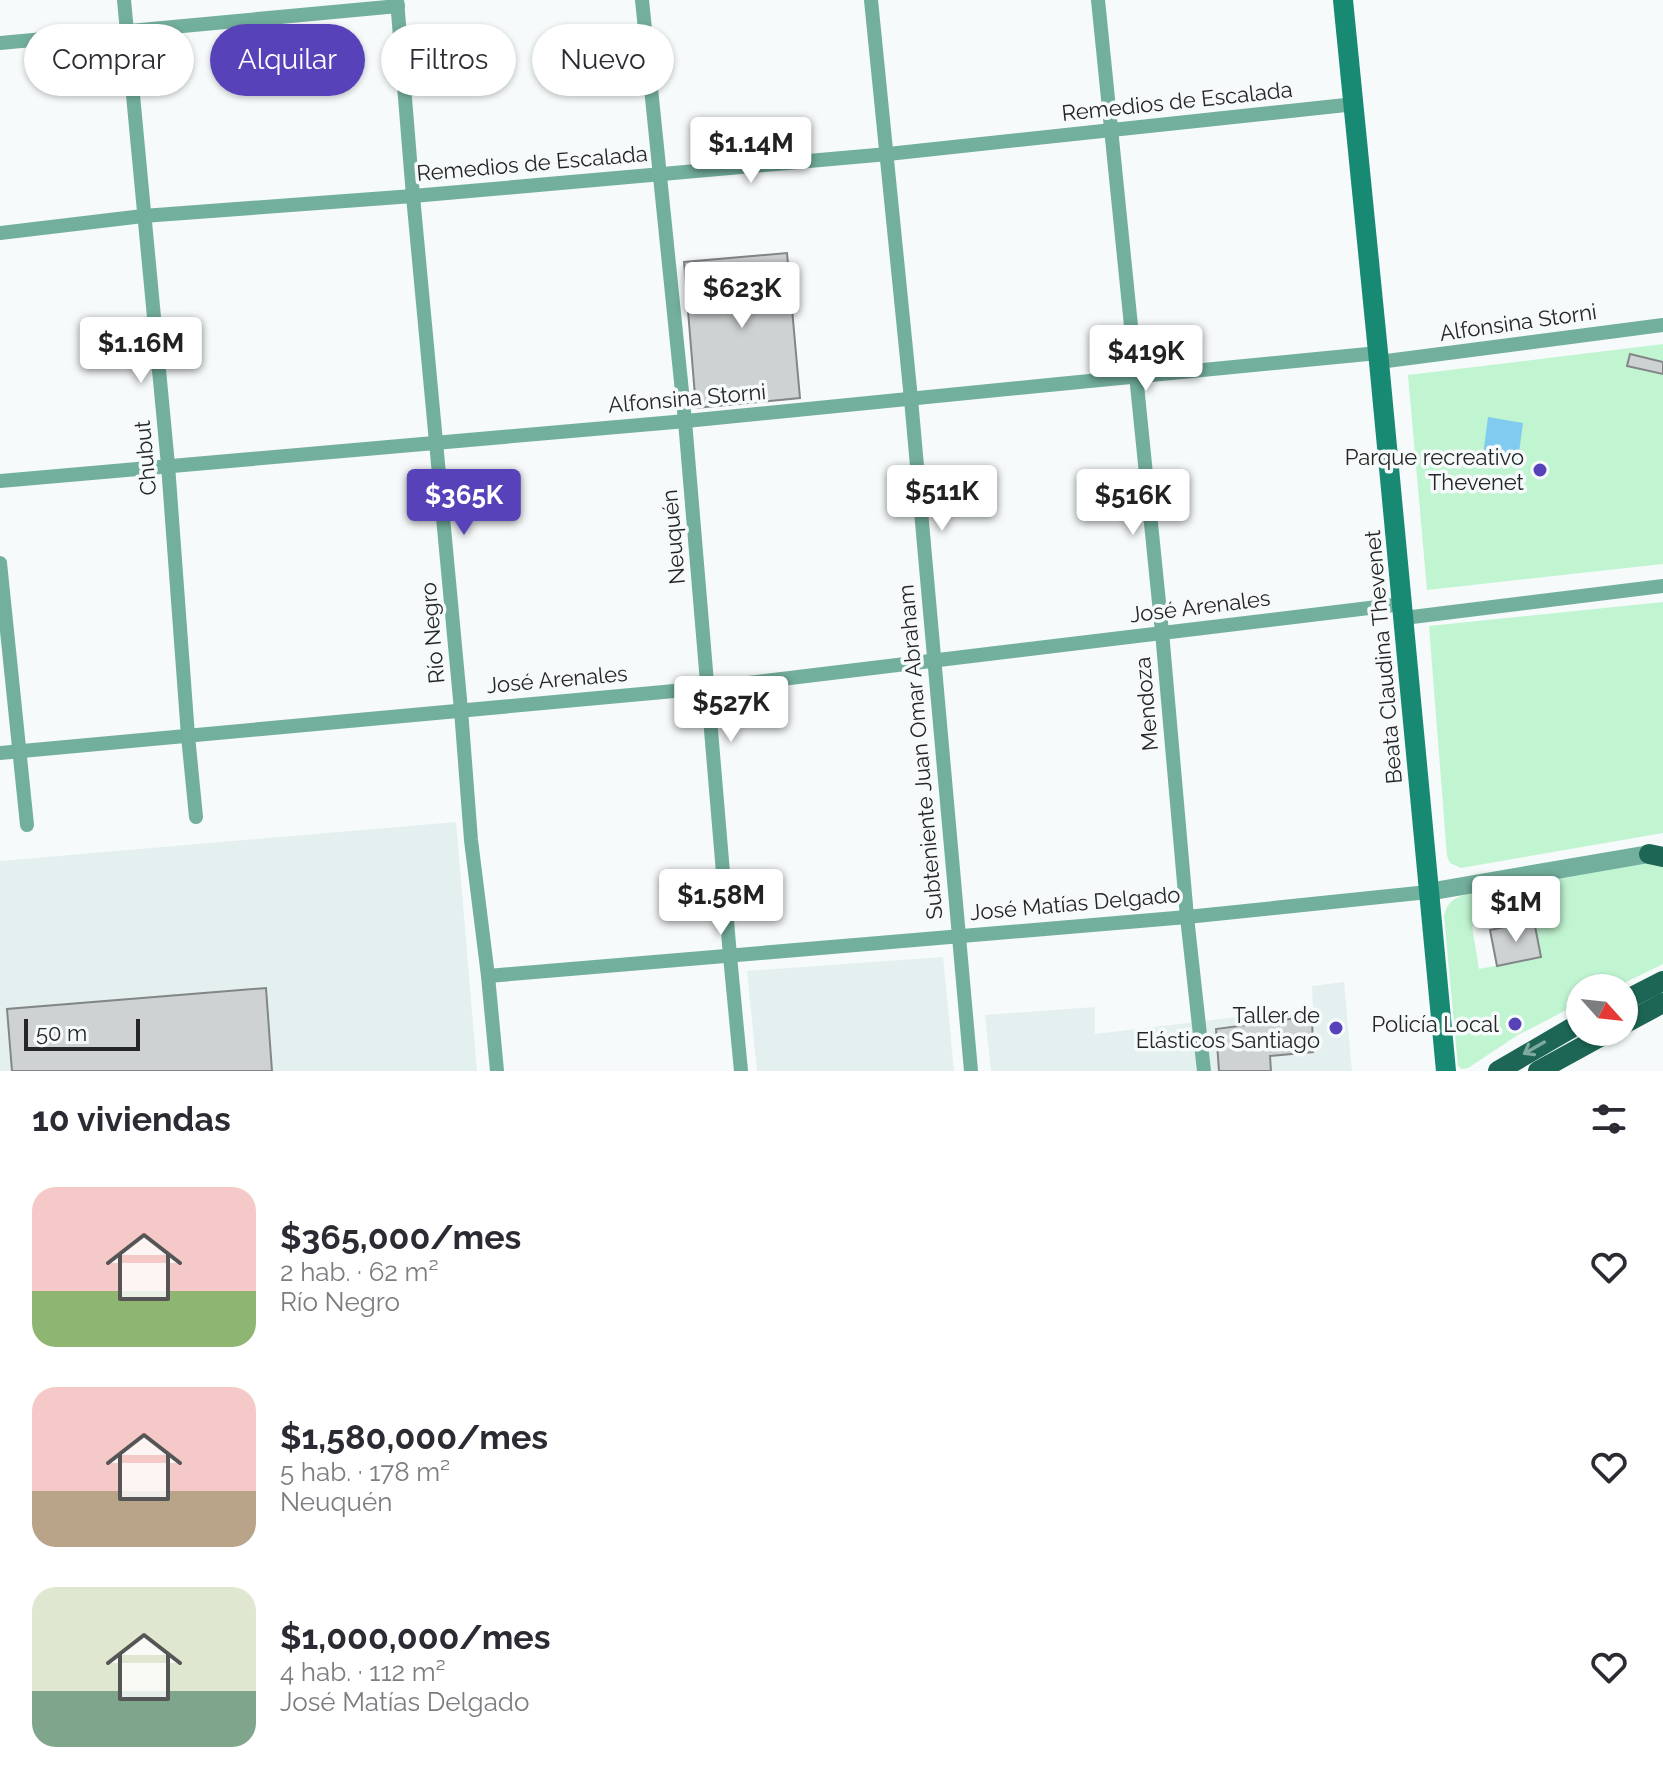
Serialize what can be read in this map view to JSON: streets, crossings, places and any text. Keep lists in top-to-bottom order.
{
  "streets": {
    "main road": ["Beata Claudina Thevenet"],
    "street": [
      "Remedios de Escalada",
      "Alfonsina Storni",
      "Chubut",
      "Neuquén",
      "José Arenales",
      "Río Negro",
      "Mendoza",
      "Subteniente Juan Omar Abraham",
      "José Matías Delgado"
    ]
  },
  "crossings": [
    ["Remedios de Escalada", "Chubut"],
    ["Remedios de Escalada", "Neuquén"],
    ["Remedios de Escalada", "Río Negro"],
    ["Remedios de Escalada", "Beata Claudina Thevenet"],
    ["Remedios de Escalada", "Mendoza"],
    ["Remedios de Escalada", "Subteniente Juan Omar Abraham"],
    ["Alfonsina Storni", "Chubut"],
    ["Alfonsina Storni", "Neuquén"],
    ["Alfonsina Storni", "Río Negro"],
    ["Alfonsina Storni", "Beata Claudina Thevenet"],
    ["Alfonsina Storni", "Mendoza"],
    ["Alfonsina Storni", "Subteniente Juan Omar Abraham"],
    ["Chubut", "José Arenales"],
    ["Neuquén", "José Arenales"],
    ["Neuquén", "José Matías Delgado"],
    ["José Arenales", "Río Negro"],
    ["José Arenales", "Beata Claudina Thevenet"],
    ["José Arenales", "Mendoza"],
    ["José Arenales", "Subteniente Juan Omar Abraham"],
    ["Río Negro", "José Matías Delgado"],
    ["Beata Claudina Thevenet", "José Matías Delgado"],
    ["Mendoza", "José Matías Delgado"],
    ["Subteniente Juan Omar Abraham", "José Matías Delgado"]
  ],
  "places": ["Parque recreativo Thevenet", "Policía Local", "Taller de Elásticos Santiago"],
  "scale_bar": "50 m",
  "north": "bottom right",
  "page": {
    "chip": [
      "Comprar",
      "Alquilar",
      "Filtros",
      "Nuevo"
    ],
    "price": [
      "$1.14M",
      "$623K",
      "$1.16M",
      "$419K",
      "$511K",
      "$365K",
      "$516K",
      "$527K",
      "$1.58M",
      "$1M"
    ],
    "scale": "50 m",
    "heading": "10 viviendas",
    "list": [
      {
        "name": "$365,000/mes",
        "note": "2 hab. · 62 m² · Río Negro"
      },
      {
        "name": "$1,580,000/mes",
        "note": "5 hab. · 178 m² · Neuquén"
      },
      {
        "name": "$1,000,000/mes",
        "note": "4 hab. · 112 m² · José Matías Delgado"
      }
    ]
  }
}
